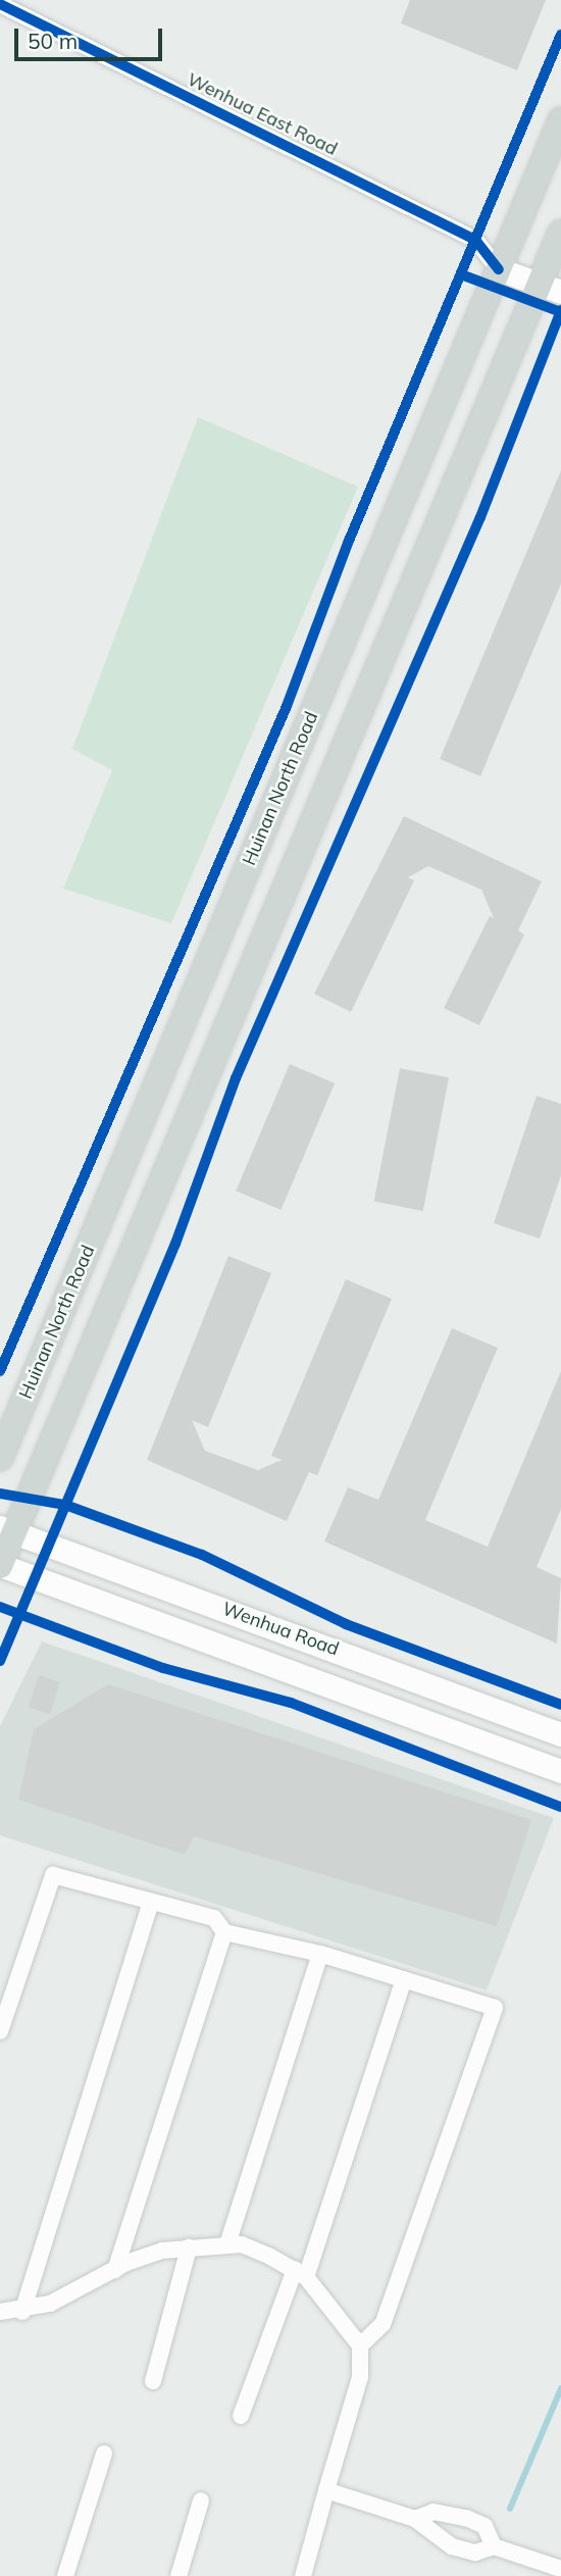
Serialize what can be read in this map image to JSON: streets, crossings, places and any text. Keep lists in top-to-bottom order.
{
  "streets": {
    "main road": ["Huinan North Road"],
    "street": ["Wenhua East Road", "Wenhua Road"]
  },
  "crossings": [
    ["Wenhua East Road", "Huinan North Road"]
  ],
  "scale_bar": "50 m"
}
